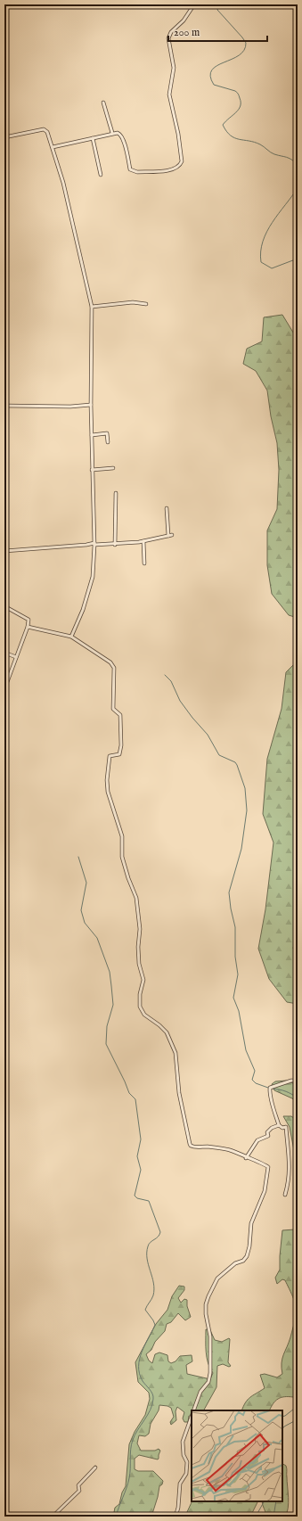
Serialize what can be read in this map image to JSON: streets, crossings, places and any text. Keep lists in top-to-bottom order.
{
  "scale_bar": "200 m"
}
